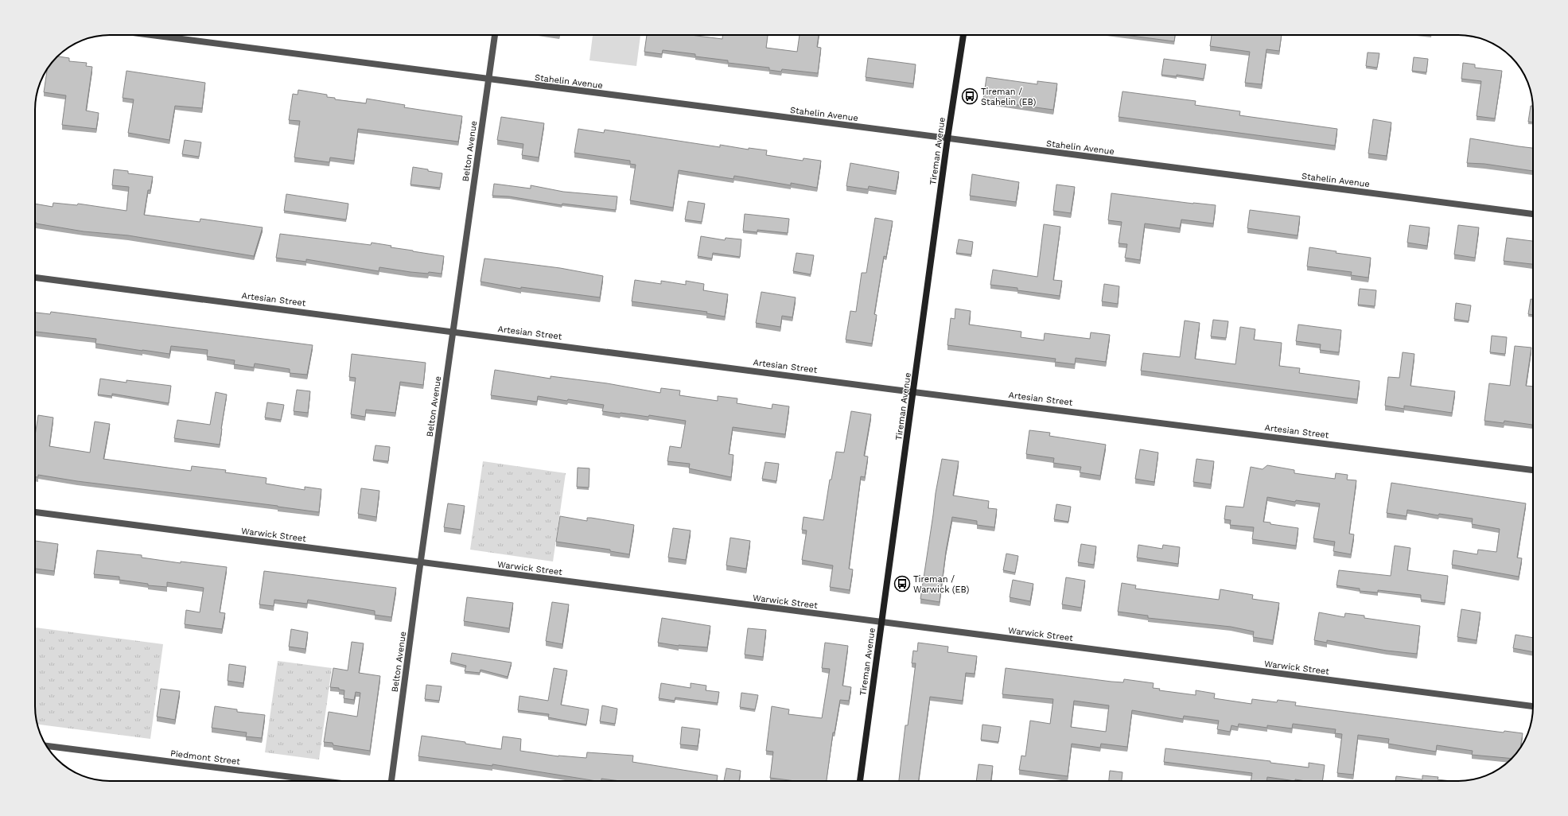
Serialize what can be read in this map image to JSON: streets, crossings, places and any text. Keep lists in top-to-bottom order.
{
  "streets": {
    "street": [
      "Stahelin Avenue",
      "Belton Avenue",
      "Tireman Avenue",
      "Artesian Street",
      "Warwick Street",
      "Piedmont Street"
    ]
  },
  "crossings": [
    ["Stahelin Avenue", "Belton Avenue"],
    ["Stahelin Avenue", "Tireman Avenue"],
    ["Belton Avenue", "Artesian Street"],
    ["Belton Avenue", "Warwick Street"],
    ["Tireman Avenue", "Artesian Street"],
    ["Tireman Avenue", "Warwick Street"]
  ],
  "places": {
    "bus stop": ["Tireman / Stahelin (EB)", "Tireman / Warwick (EB)"]
  }
}
